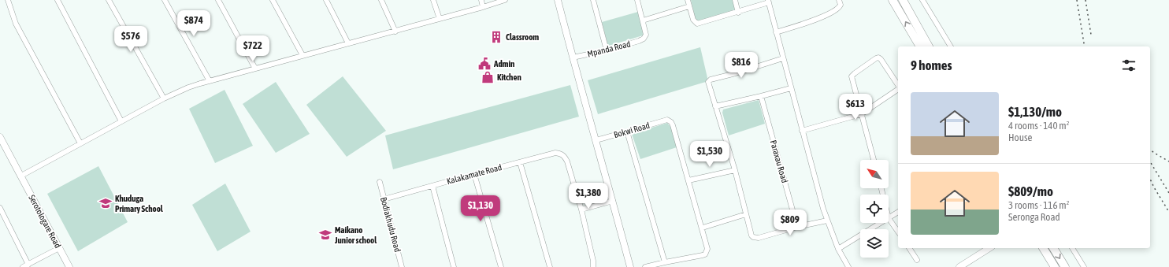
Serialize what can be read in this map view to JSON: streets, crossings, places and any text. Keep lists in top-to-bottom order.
{
  "streets": {
    "street": [
      "Mpanda Road",
      "Bokwi Road",
      "Paraxau Road",
      "Kalakamate Road",
      "Serotologare Road",
      "Bodiakhudu Road"
    ]
  },
  "crossings": [
    ["Kalakamate Road", "Bodiakhudu Road"]
  ],
  "places": {
    "building": ["Classroom"],
    "public building": ["Admin"],
    "shop": ["Kitchen"],
    "school or university": ["Khuduga Primary School", "Maikano Junior school"]
  },
  "north": "top left",
  "page": {
    "price": [
      "$874",
      "$576",
      "$722",
      "$816",
      "$613",
      "$1,530",
      "$1,380",
      "$1,130",
      "$809"
    ],
    "heading": "9 homes",
    "list": [
      {
        "name": "$1,130/mo",
        "note": "4 rooms · 140 m² · House"
      },
      {
        "name": "$809/mo",
        "note": "3 rooms · 116 m² · Seronga Road"
      }
    ]
  }
}
